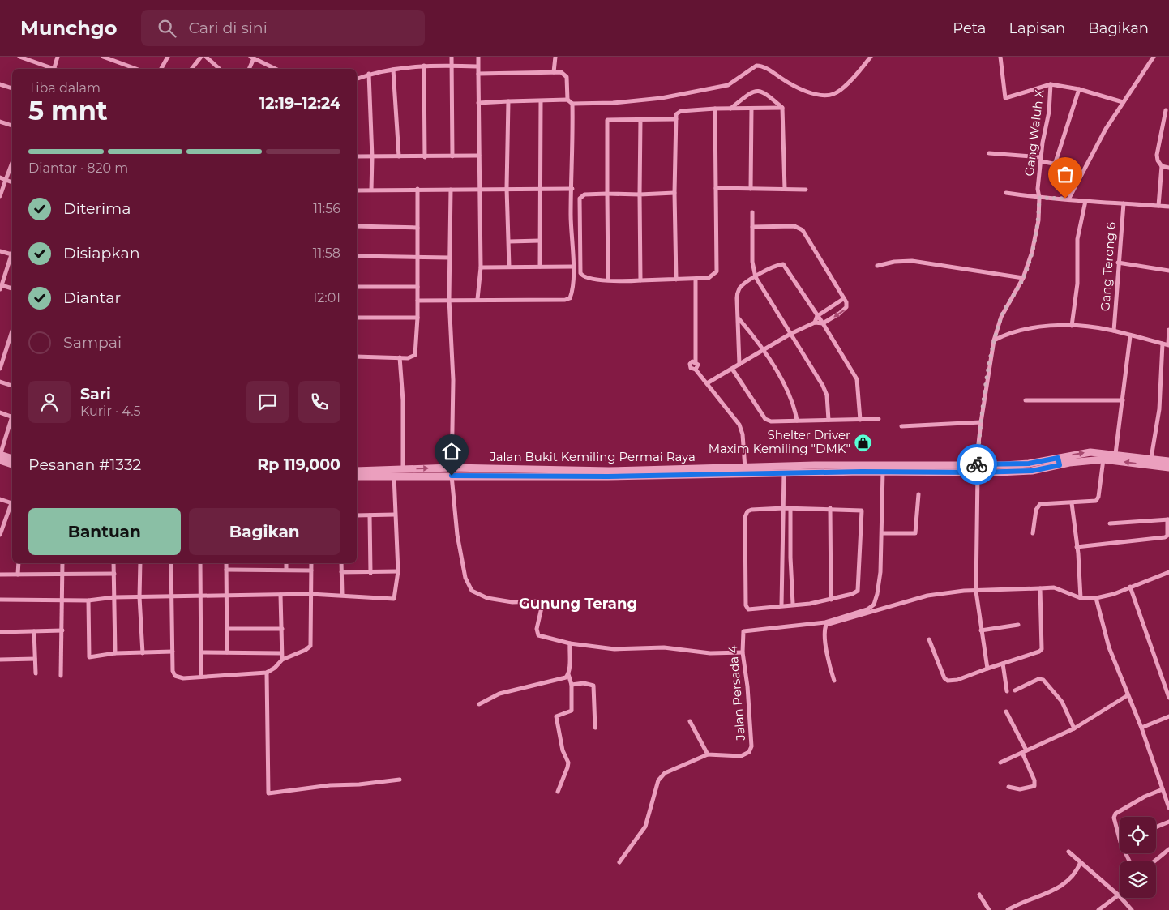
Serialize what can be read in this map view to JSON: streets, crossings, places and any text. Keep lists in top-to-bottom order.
{
  "streets": {
    "street": [
      "Gang Waluh X",
      "Gang Terong 6",
      "Jalan Bukit Kemiling Permai Raya",
      "Jalan Persada 4"
    ]
  },
  "crossings": [
    ["Gang Waluh X", "Jalan Bukit Kemiling Permai Raya"],
    ["Jalan Bukit Kemiling Permai Raya", "Jalan Persada 4"]
  ],
  "districts": ["Gunung Terang"],
  "places": {
    "shop": ["Shelter Driver Maxim Kemiling \"DMK\""]
  },
  "page": {
    "header": "Munchgo",
    "search": "Cari di sini",
    "nav": ["Peta", "Lapisan", "Bagikan"],
    "heading": ["5 mnt", "Tiba dalam", "12:19–12:24"],
    "panel": [
      "Sari",
      "Kurir · 4.5",
      "Pesanan #1332",
      "Rp 119,000"
    ],
    "bar": "Diantar · 820 m",
    "list": [
      ["Diterima", "11:56"],
      ["Disiapkan", "11:58"],
      ["Diantar", "12:01"],
      "Sampai"
    ],
    "buttons": ["Bantuan", "Bagikan"]
  }
}
